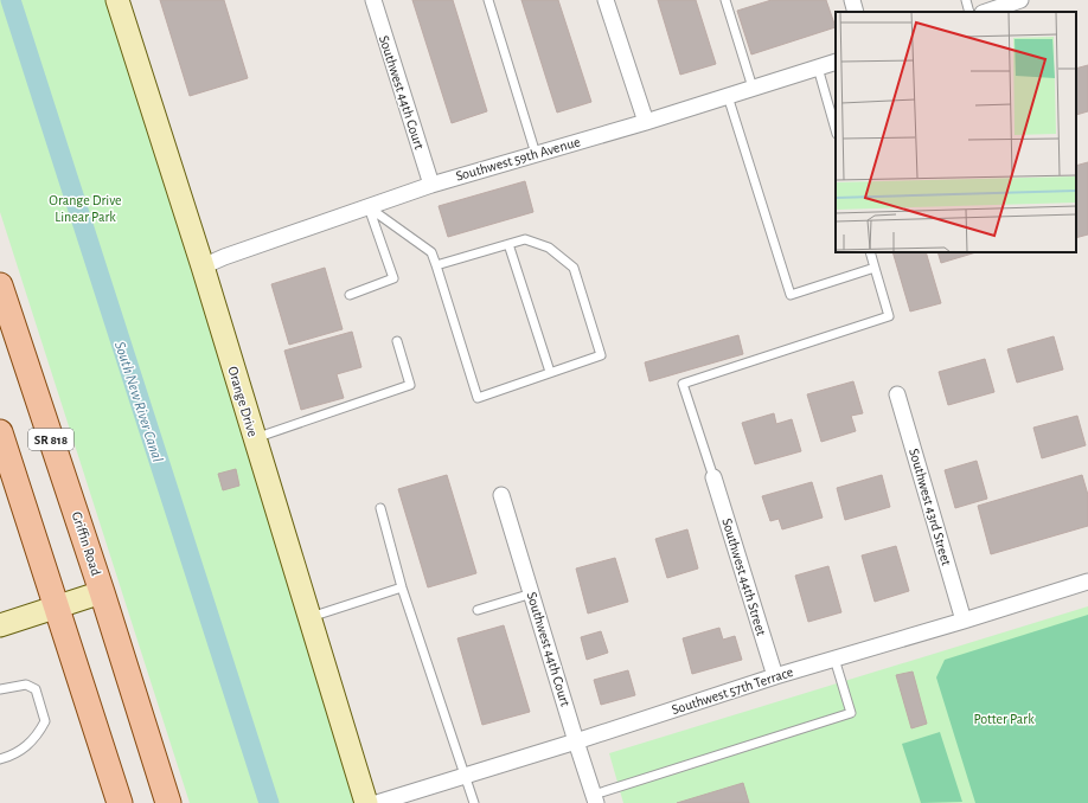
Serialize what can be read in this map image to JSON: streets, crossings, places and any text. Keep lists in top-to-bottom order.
{
  "streets": {
    "main road": ["SR 818", "Griffin Road"],
    "street": [
      "Southwest 44th Court",
      "Southwest 59th Avenue",
      "Orange Drive",
      "Southwest 43rd Street",
      "Southwest 44th Street",
      "Southwest 57th Terrace"
    ]
  },
  "crossings": [
    ["Southwest 44th Court", "Southwest 59th Avenue"],
    ["Southwest 44th Court", "Southwest 57th Terrace"],
    ["Southwest 59th Avenue", "Orange Drive"],
    ["Southwest 43rd Street", "Southwest 57th Terrace"],
    ["Southwest 44th Street", "Southwest 57th Terrace"]
  ],
  "water": ["South New River Canal"],
  "parks": ["Orange Drive Linear Park", "Potter Park"]
}
